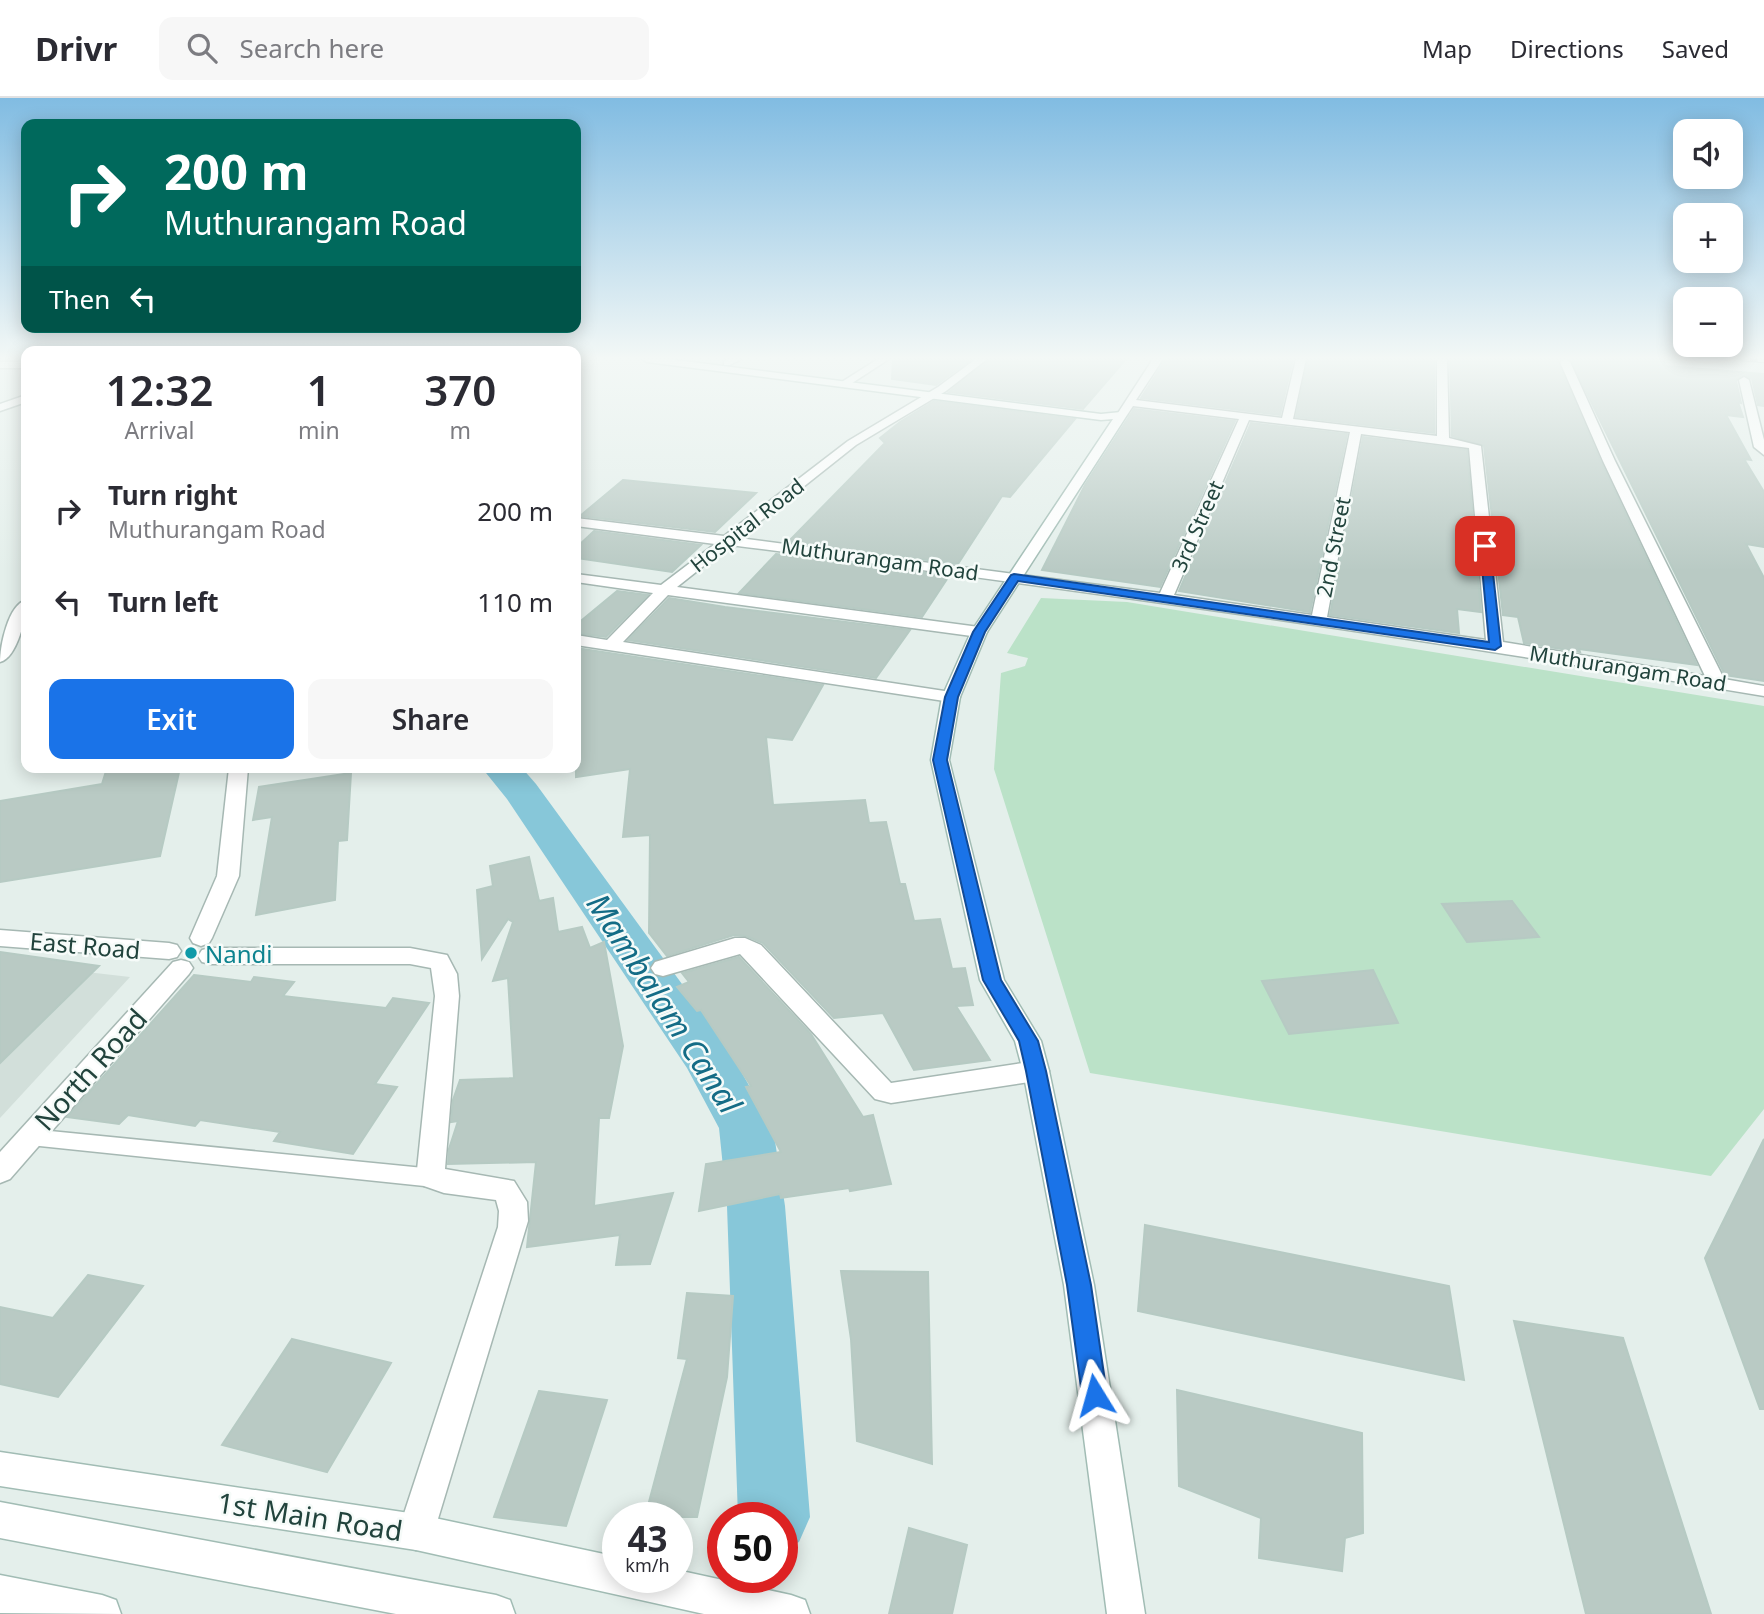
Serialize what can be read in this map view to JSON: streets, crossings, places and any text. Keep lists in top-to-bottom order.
{
  "streets": {
    "street": [
      "Hospital Road",
      "3rd Street",
      "2nd Street",
      "Muthurangam Road",
      "East Road",
      "North Road",
      "1st Main Road"
    ]
  },
  "crossings": [
    ["Hospital Road", "Muthurangam Road"],
    ["3rd Street", "Muthurangam Road"],
    ["2nd Street", "Muthurangam Road"],
    ["East Road", "North Road"]
  ],
  "water": ["Mambalam Canal"],
  "places": ["Nandi"],
  "page": {
    "header": "Drivr",
    "search": "Search here",
    "nav": ["Map", "Directions", "Saved"],
    "map_buttons": ["+", "−"],
    "turn": ["200 m", "Muthurangam Road"],
    "then": "Then",
    "eta": [
      "12:32",
      "Arrival",
      "1",
      "min",
      "370",
      "m"
    ],
    "list": [
      {
        "name": "Turn right",
        "note": "Muthurangam Road",
        "value": "200 m"
      },
      {
        "name": "Turn left",
        "value": "110 m"
      }
    ],
    "buttons": ["Exit", "Share"],
    "speed": "43 km/h",
    "limit": "50"
  }
}
